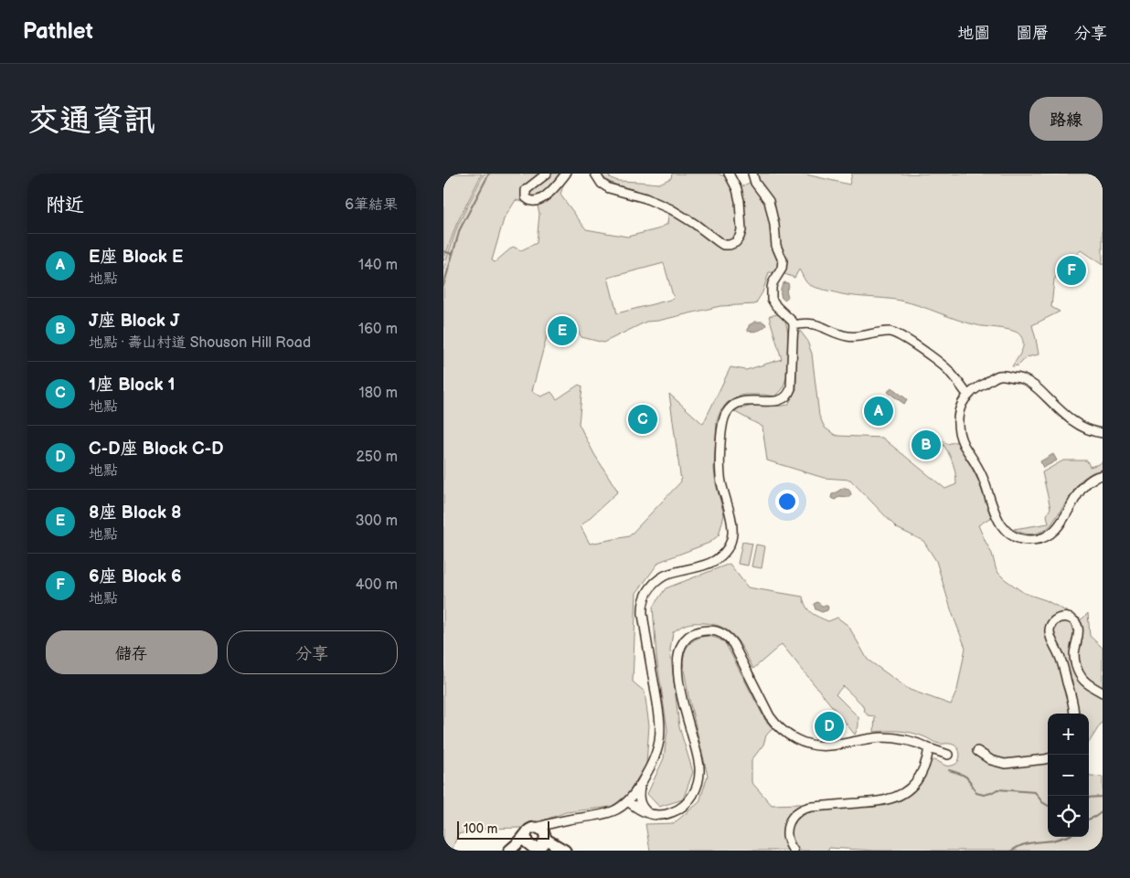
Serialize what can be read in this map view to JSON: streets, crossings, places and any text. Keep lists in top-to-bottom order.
{
  "scale_bar": "100 m",
  "page": {
    "header": "Pathlet",
    "nav": ["地圖", "圖層", "分享"],
    "buttons": [
      "路線",
      ["儲存", "分享"]
    ],
    "title": "交通資訊",
    "heading": ["附近", "6筆結果"],
    "list": [
      {
        "mark": "A",
        "name": "E座 Block E",
        "note": "地點",
        "value": "140 m"
      },
      {
        "mark": "B",
        "name": "J座 Block J",
        "note": "地點 · 壽山村道 Shouson Hill Road",
        "value": "160 m"
      },
      {
        "mark": "C",
        "name": "1座 Block 1",
        "note": "地點",
        "value": "180 m"
      },
      {
        "mark": "D",
        "name": "C-D座 Block C-D",
        "note": "地點",
        "value": "250 m"
      },
      {
        "mark": "E",
        "name": "8座 Block 8",
        "note": "地點",
        "value": "300 m"
      },
      {
        "mark": "F",
        "name": "6座 Block 6",
        "note": "地點",
        "value": "400 m"
      }
    ],
    "pins": [
      "F",
      "E",
      "A",
      "C",
      "B",
      "D"
    ],
    "map_buttons": ["+", "−"],
    "scale": "100 m"
  }
}
